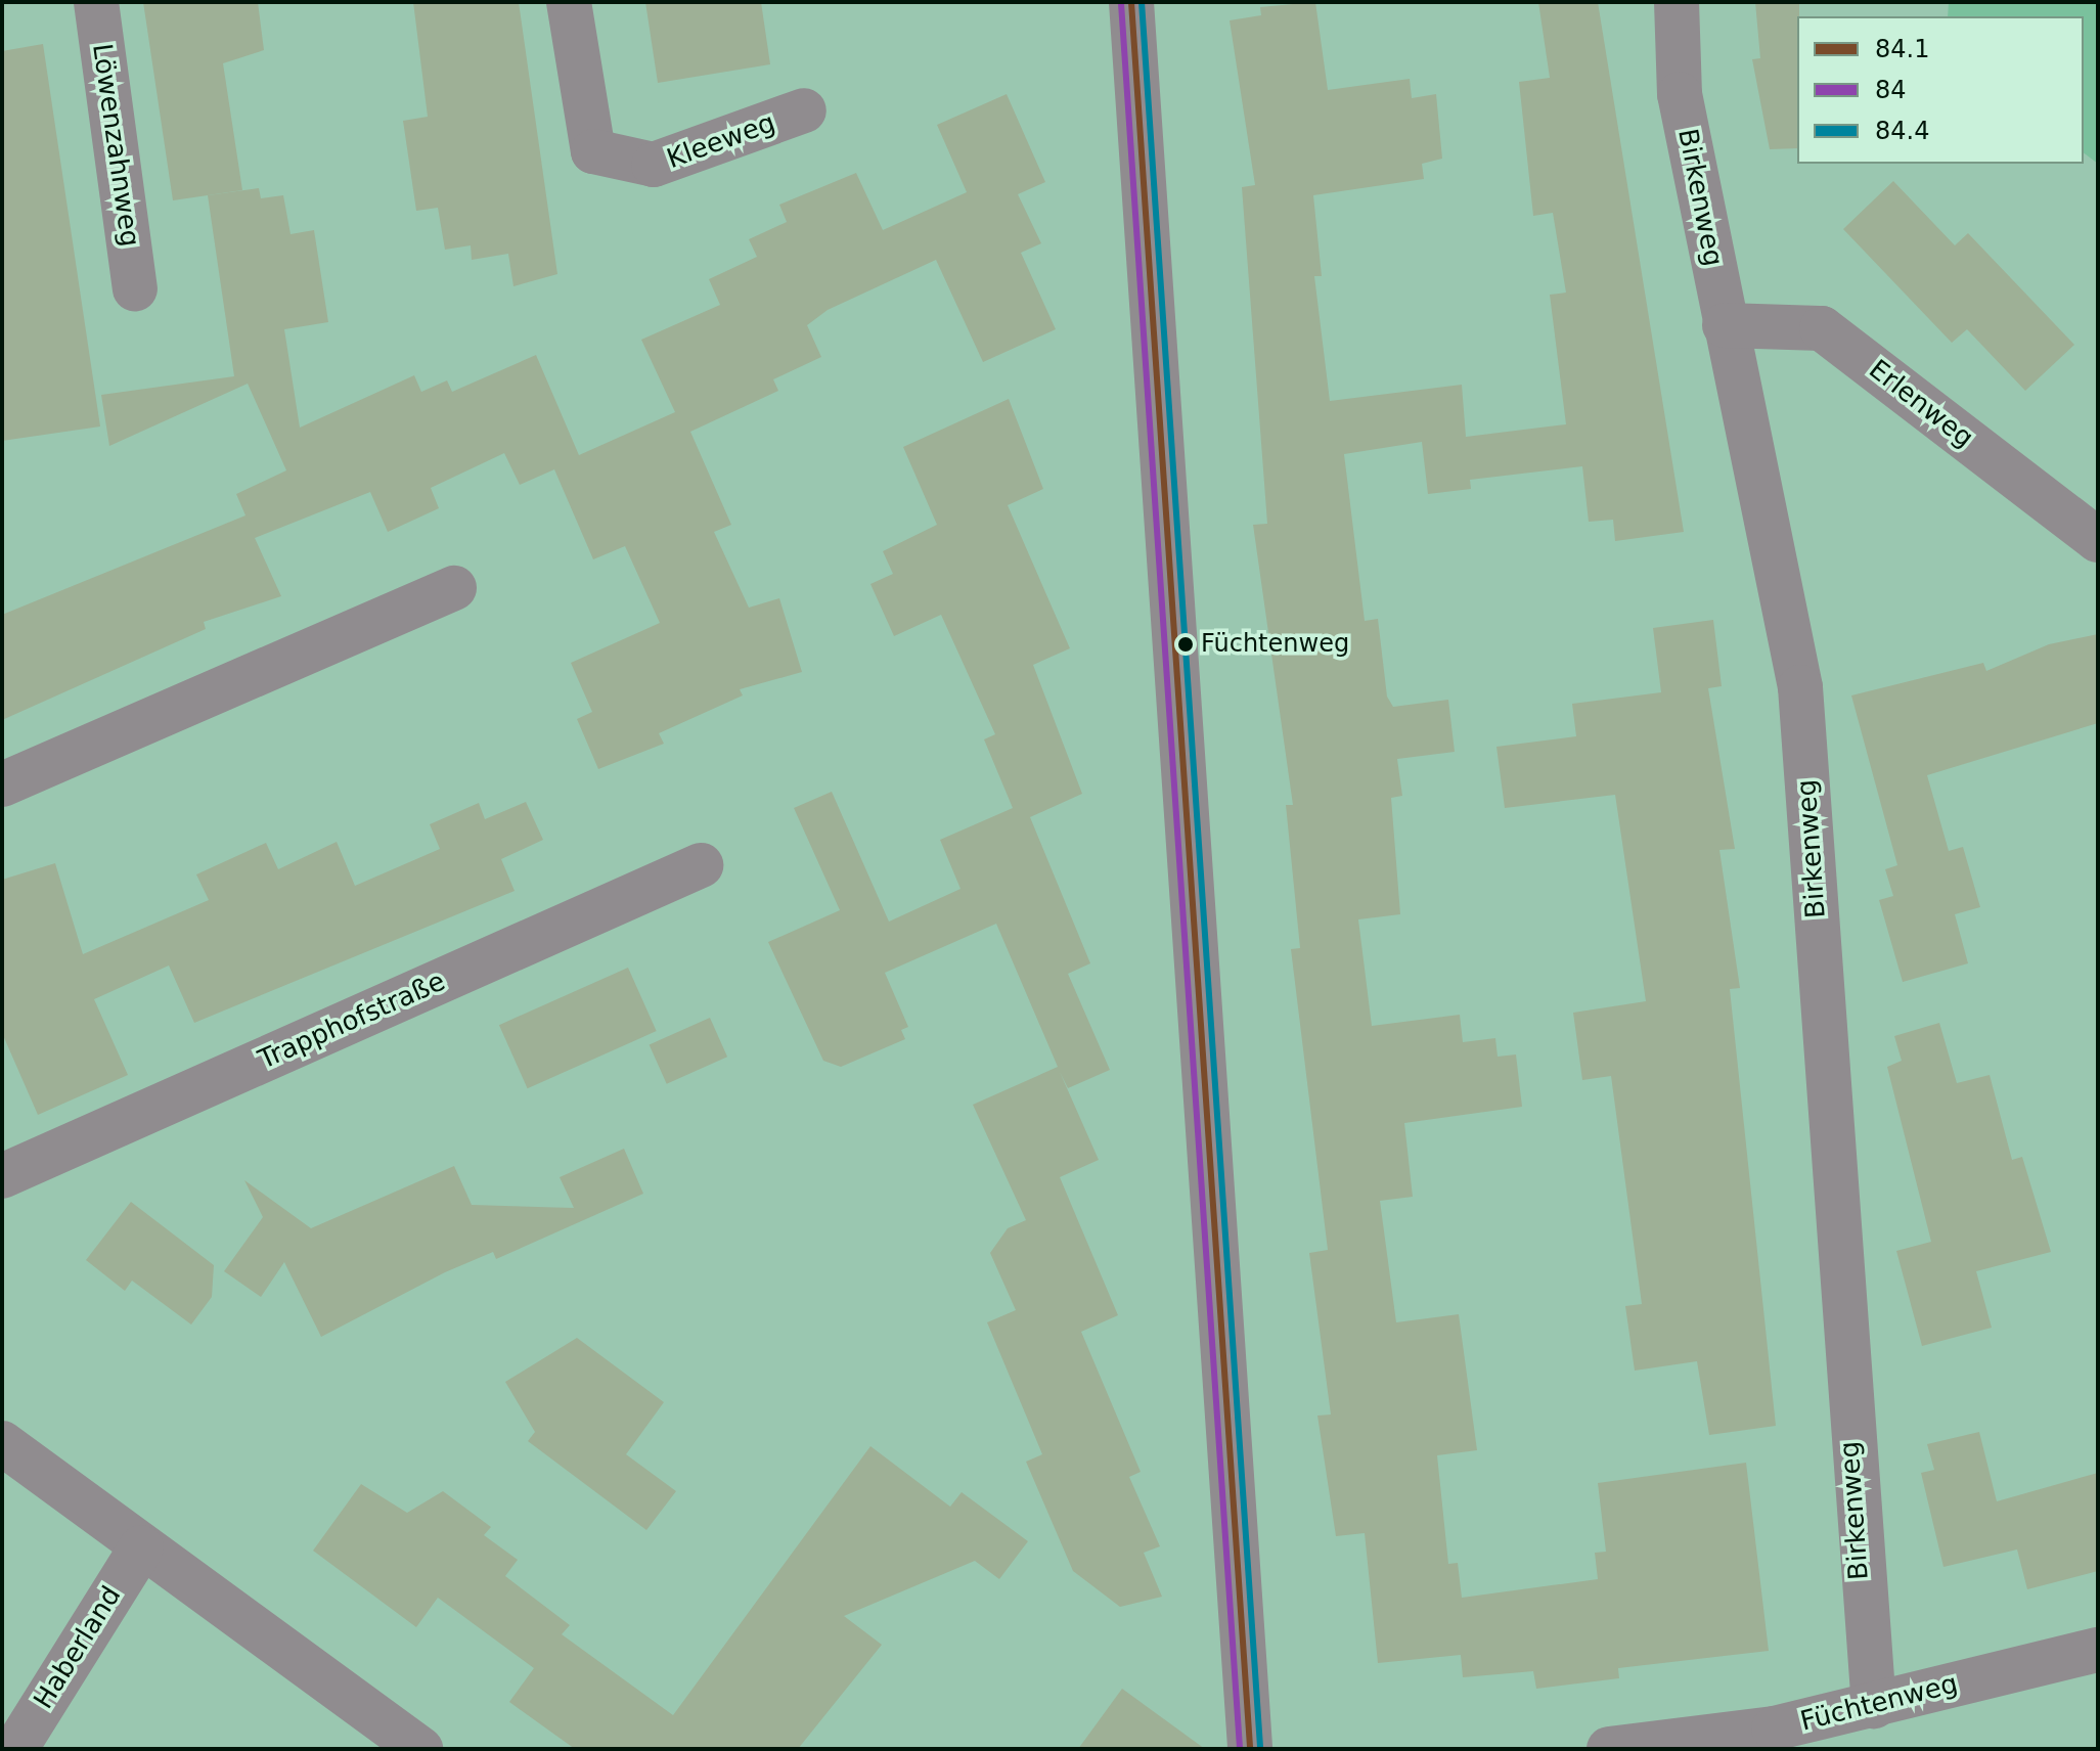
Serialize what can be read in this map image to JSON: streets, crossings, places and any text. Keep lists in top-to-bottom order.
{
  "streets": {
    "street": [
      "Kleeweg",
      "Löwenzahnweg",
      "Birkenweg",
      "Erlenweg",
      "Trapphofstraße",
      "Haberland",
      "Füchtenweg"
    ]
  },
  "crossings": [
    ["Birkenweg", "Erlenweg"],
    ["Birkenweg", "Füchtenweg"]
  ],
  "places": ["Füchtenweg"],
  "lines": ["transit line 84.1", "transit line 84.4", "transit line 84"],
  "legend": ["84.1", "84", "84.4"]
}
